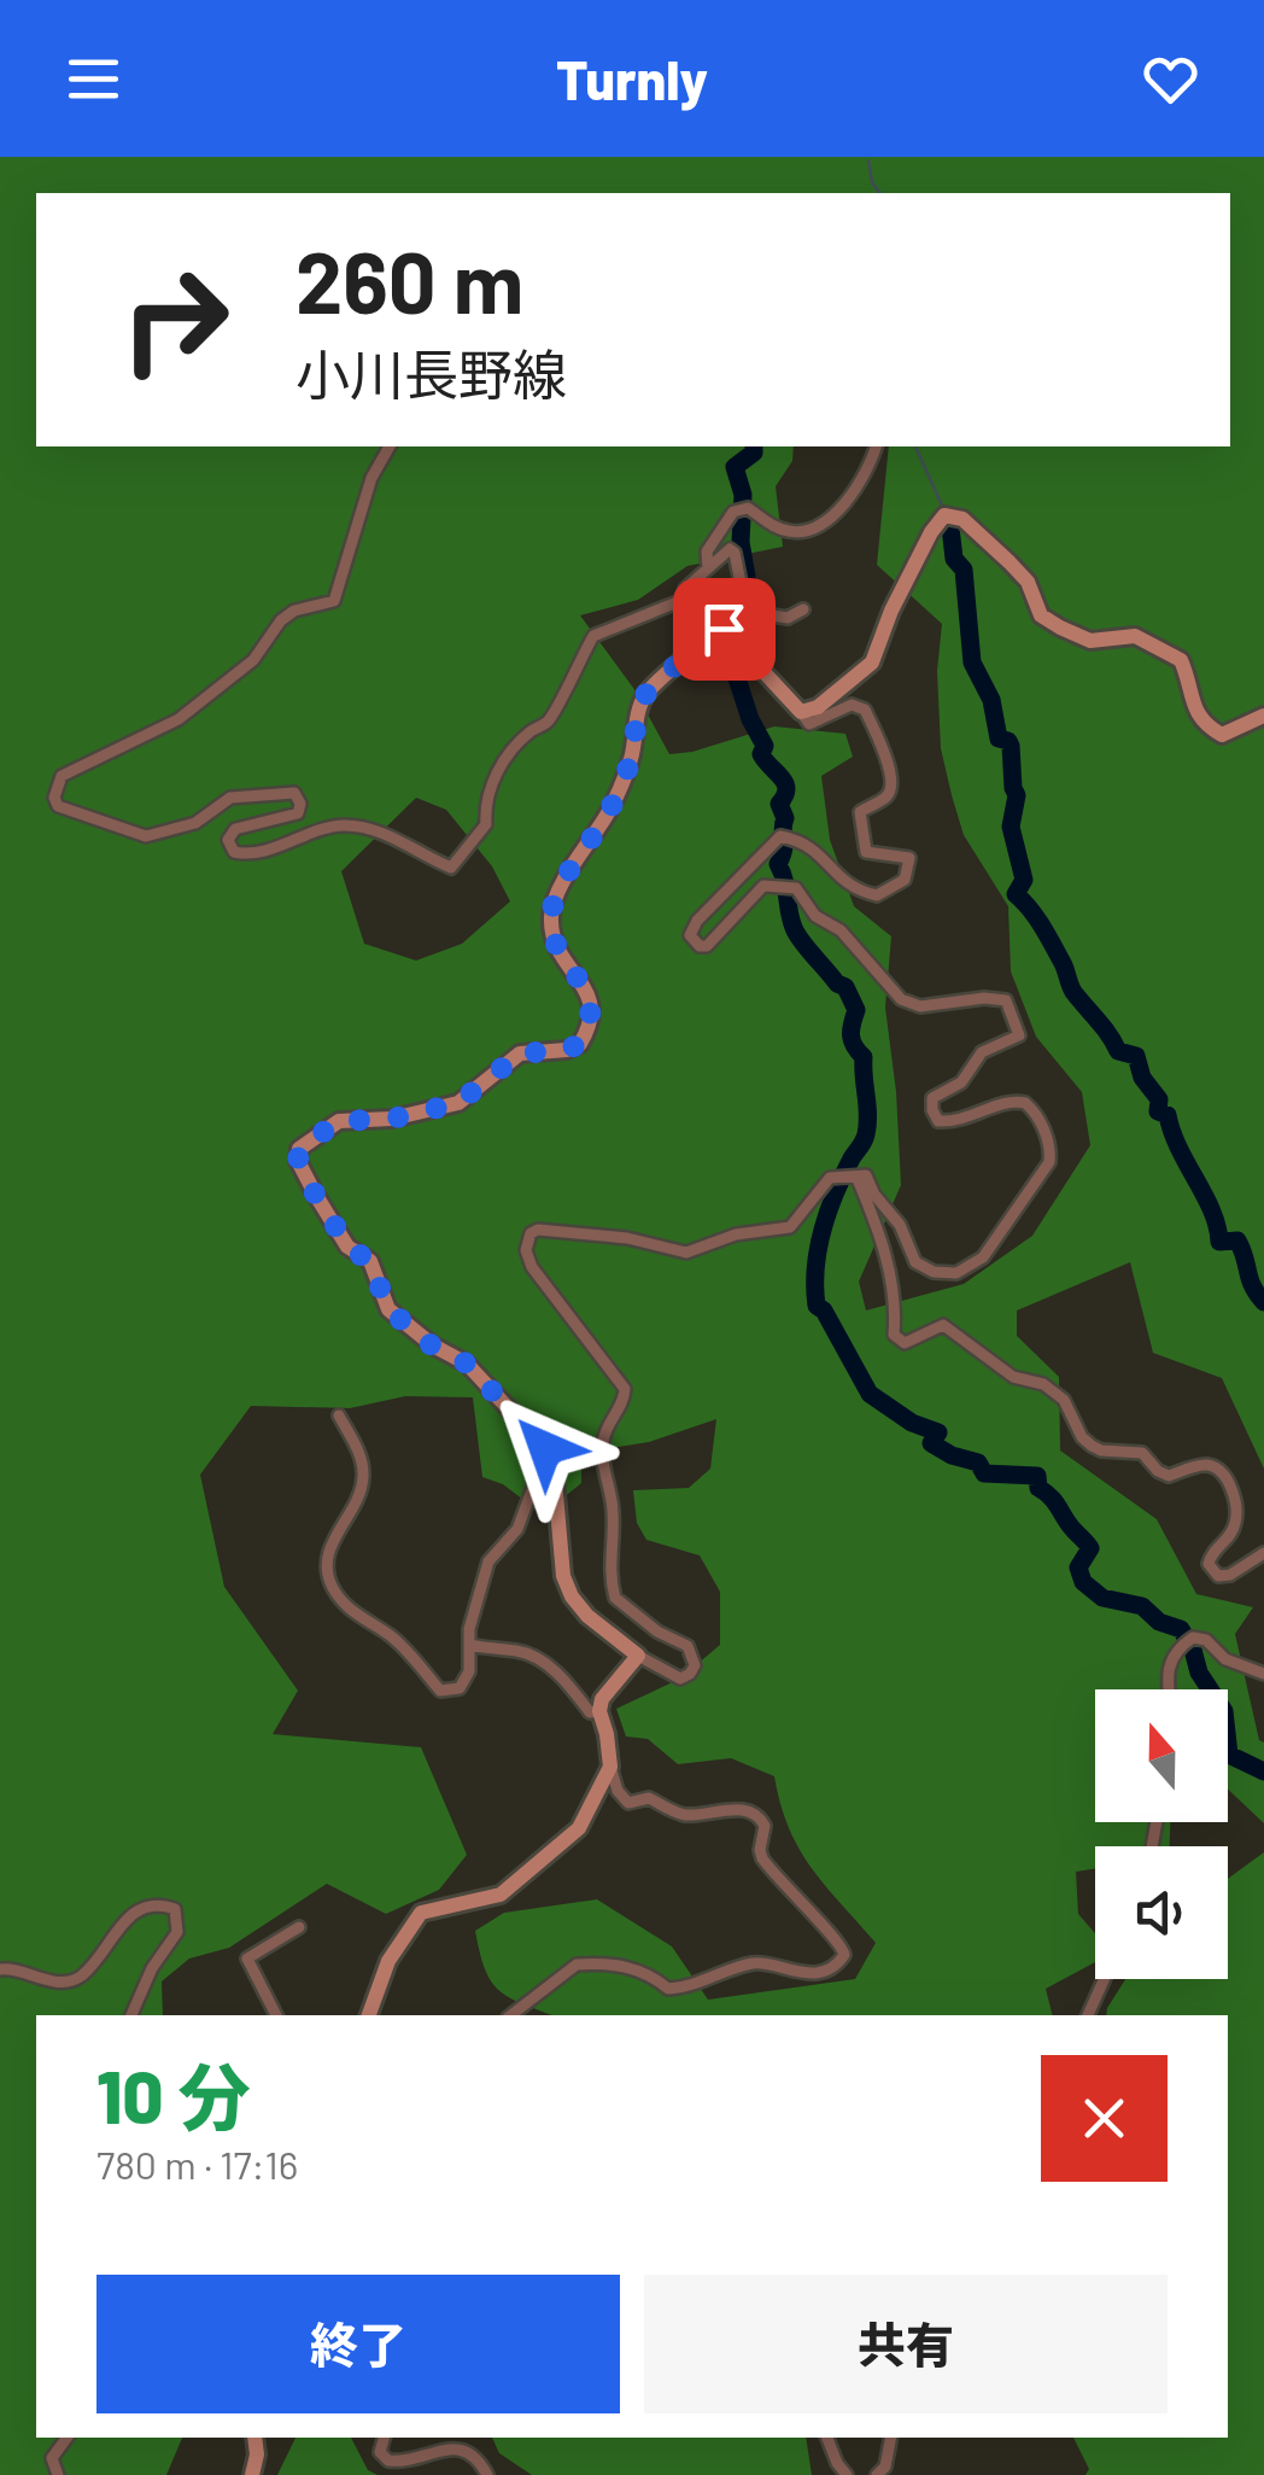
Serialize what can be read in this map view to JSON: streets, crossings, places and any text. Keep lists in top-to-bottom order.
{
  "north": "top",
  "page": {
    "header": "Turnly",
    "turn": ["260 m", "小川長野線"],
    "heading": ["10 分", "780 m · 17:16"],
    "buttons": ["終了", "共有"]
  }
}
